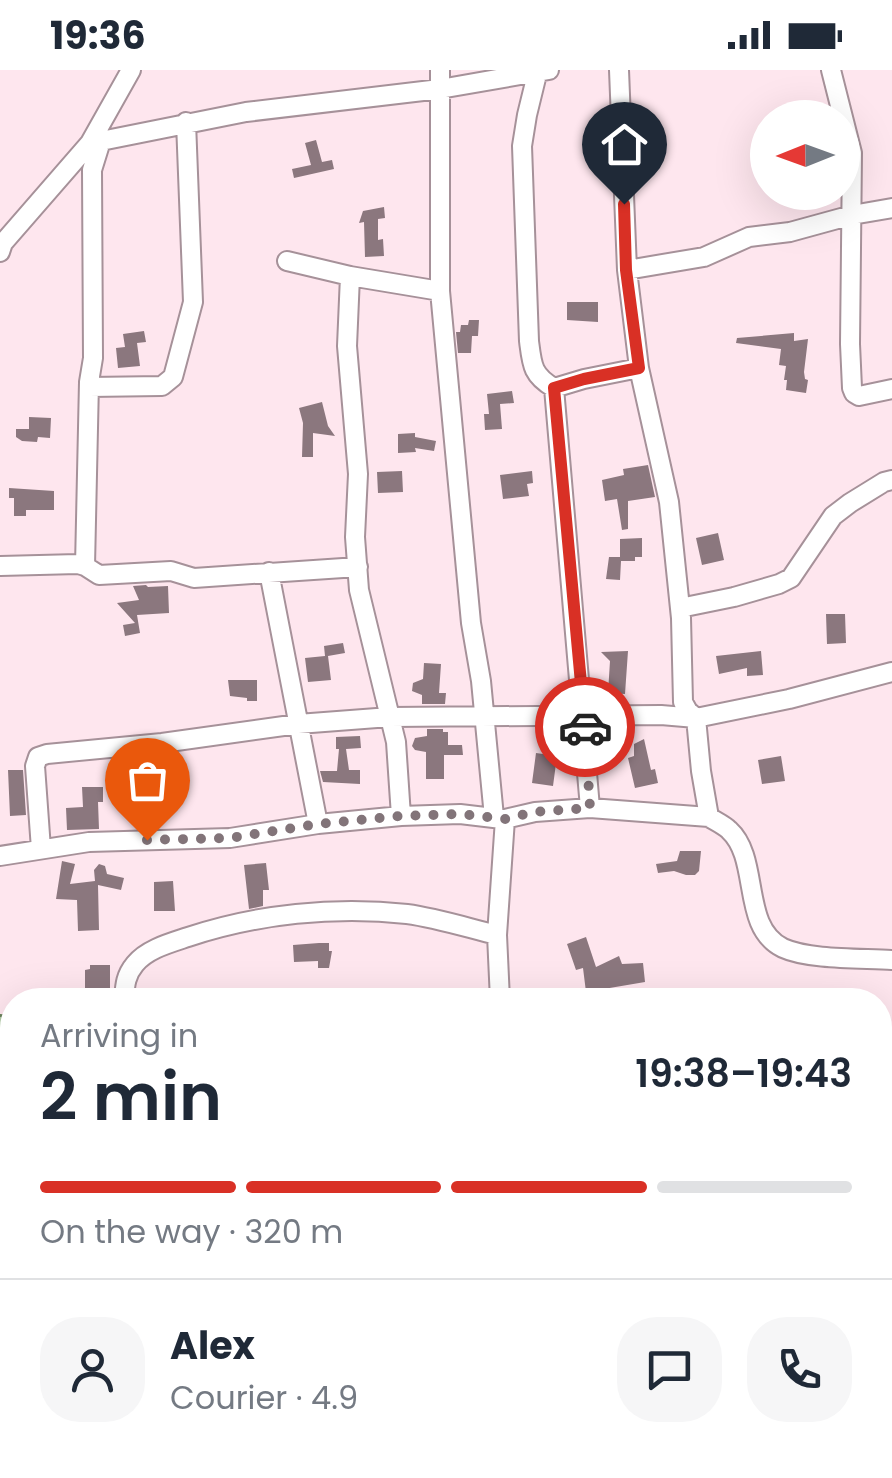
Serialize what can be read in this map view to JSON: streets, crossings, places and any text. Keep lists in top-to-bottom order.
{
  "north": "left",
  "page": {
    "status": "19:36",
    "heading": ["2 min", "Arriving in", "19:38–19:43"],
    "panel": ["Alex", "Courier · 4.9"],
    "bar": "On the way · 320 m"
  }
}
